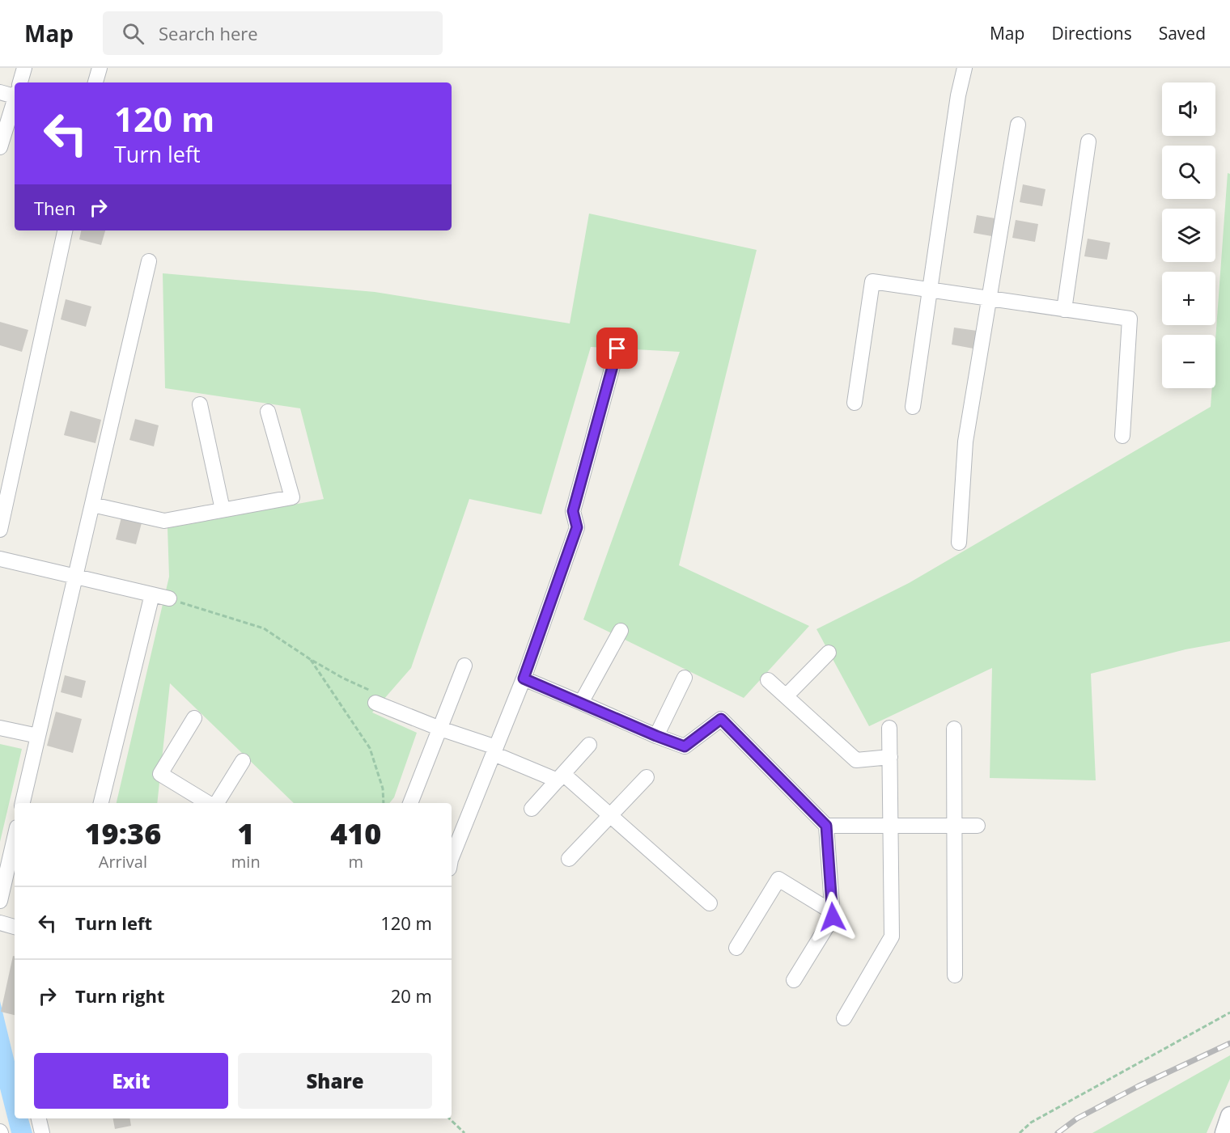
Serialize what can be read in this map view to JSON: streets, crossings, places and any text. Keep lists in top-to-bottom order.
{
  "page": {
    "header": "Map",
    "search": "Search here",
    "nav": ["Map", "Directions", "Saved"],
    "map_buttons": ["+", "−"],
    "turn": ["120 m", "Turn left"],
    "then": "Then",
    "eta": [
      "19:36",
      "Arrival",
      "1",
      "min",
      "410",
      "m"
    ],
    "list": [
      {
        "name": "Turn left",
        "value": "120 m"
      },
      {
        "name": "Turn right",
        "value": "20 m"
      }
    ],
    "buttons": ["Exit", "Share"]
  }
}
